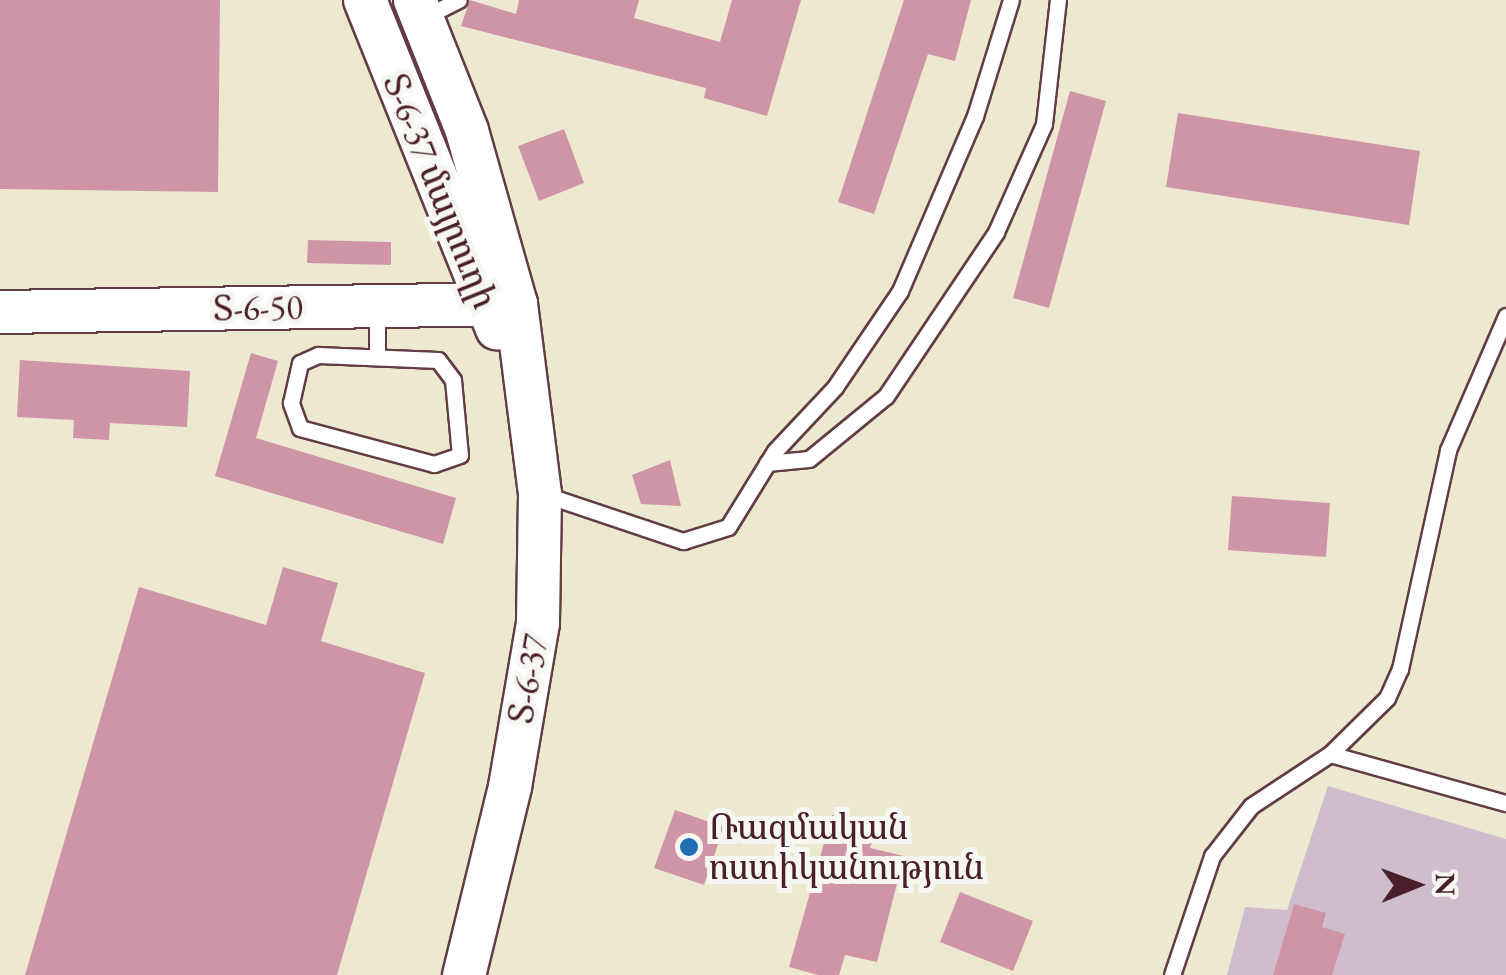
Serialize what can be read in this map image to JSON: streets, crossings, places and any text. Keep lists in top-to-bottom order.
{
  "streets": {
    "main road": ["Տ-6-37 մայրուղի", "Տ-6-50", "Տ-6-37"]
  },
  "crossings": [
    ["Տ-6-37 մայրուղի", "Տ-6-50"],
    ["Տ-6-37 մայրուղի", "Տ-6-37"]
  ],
  "places": ["Ռազմական ոստիկանություն"],
  "north": "right"
}
